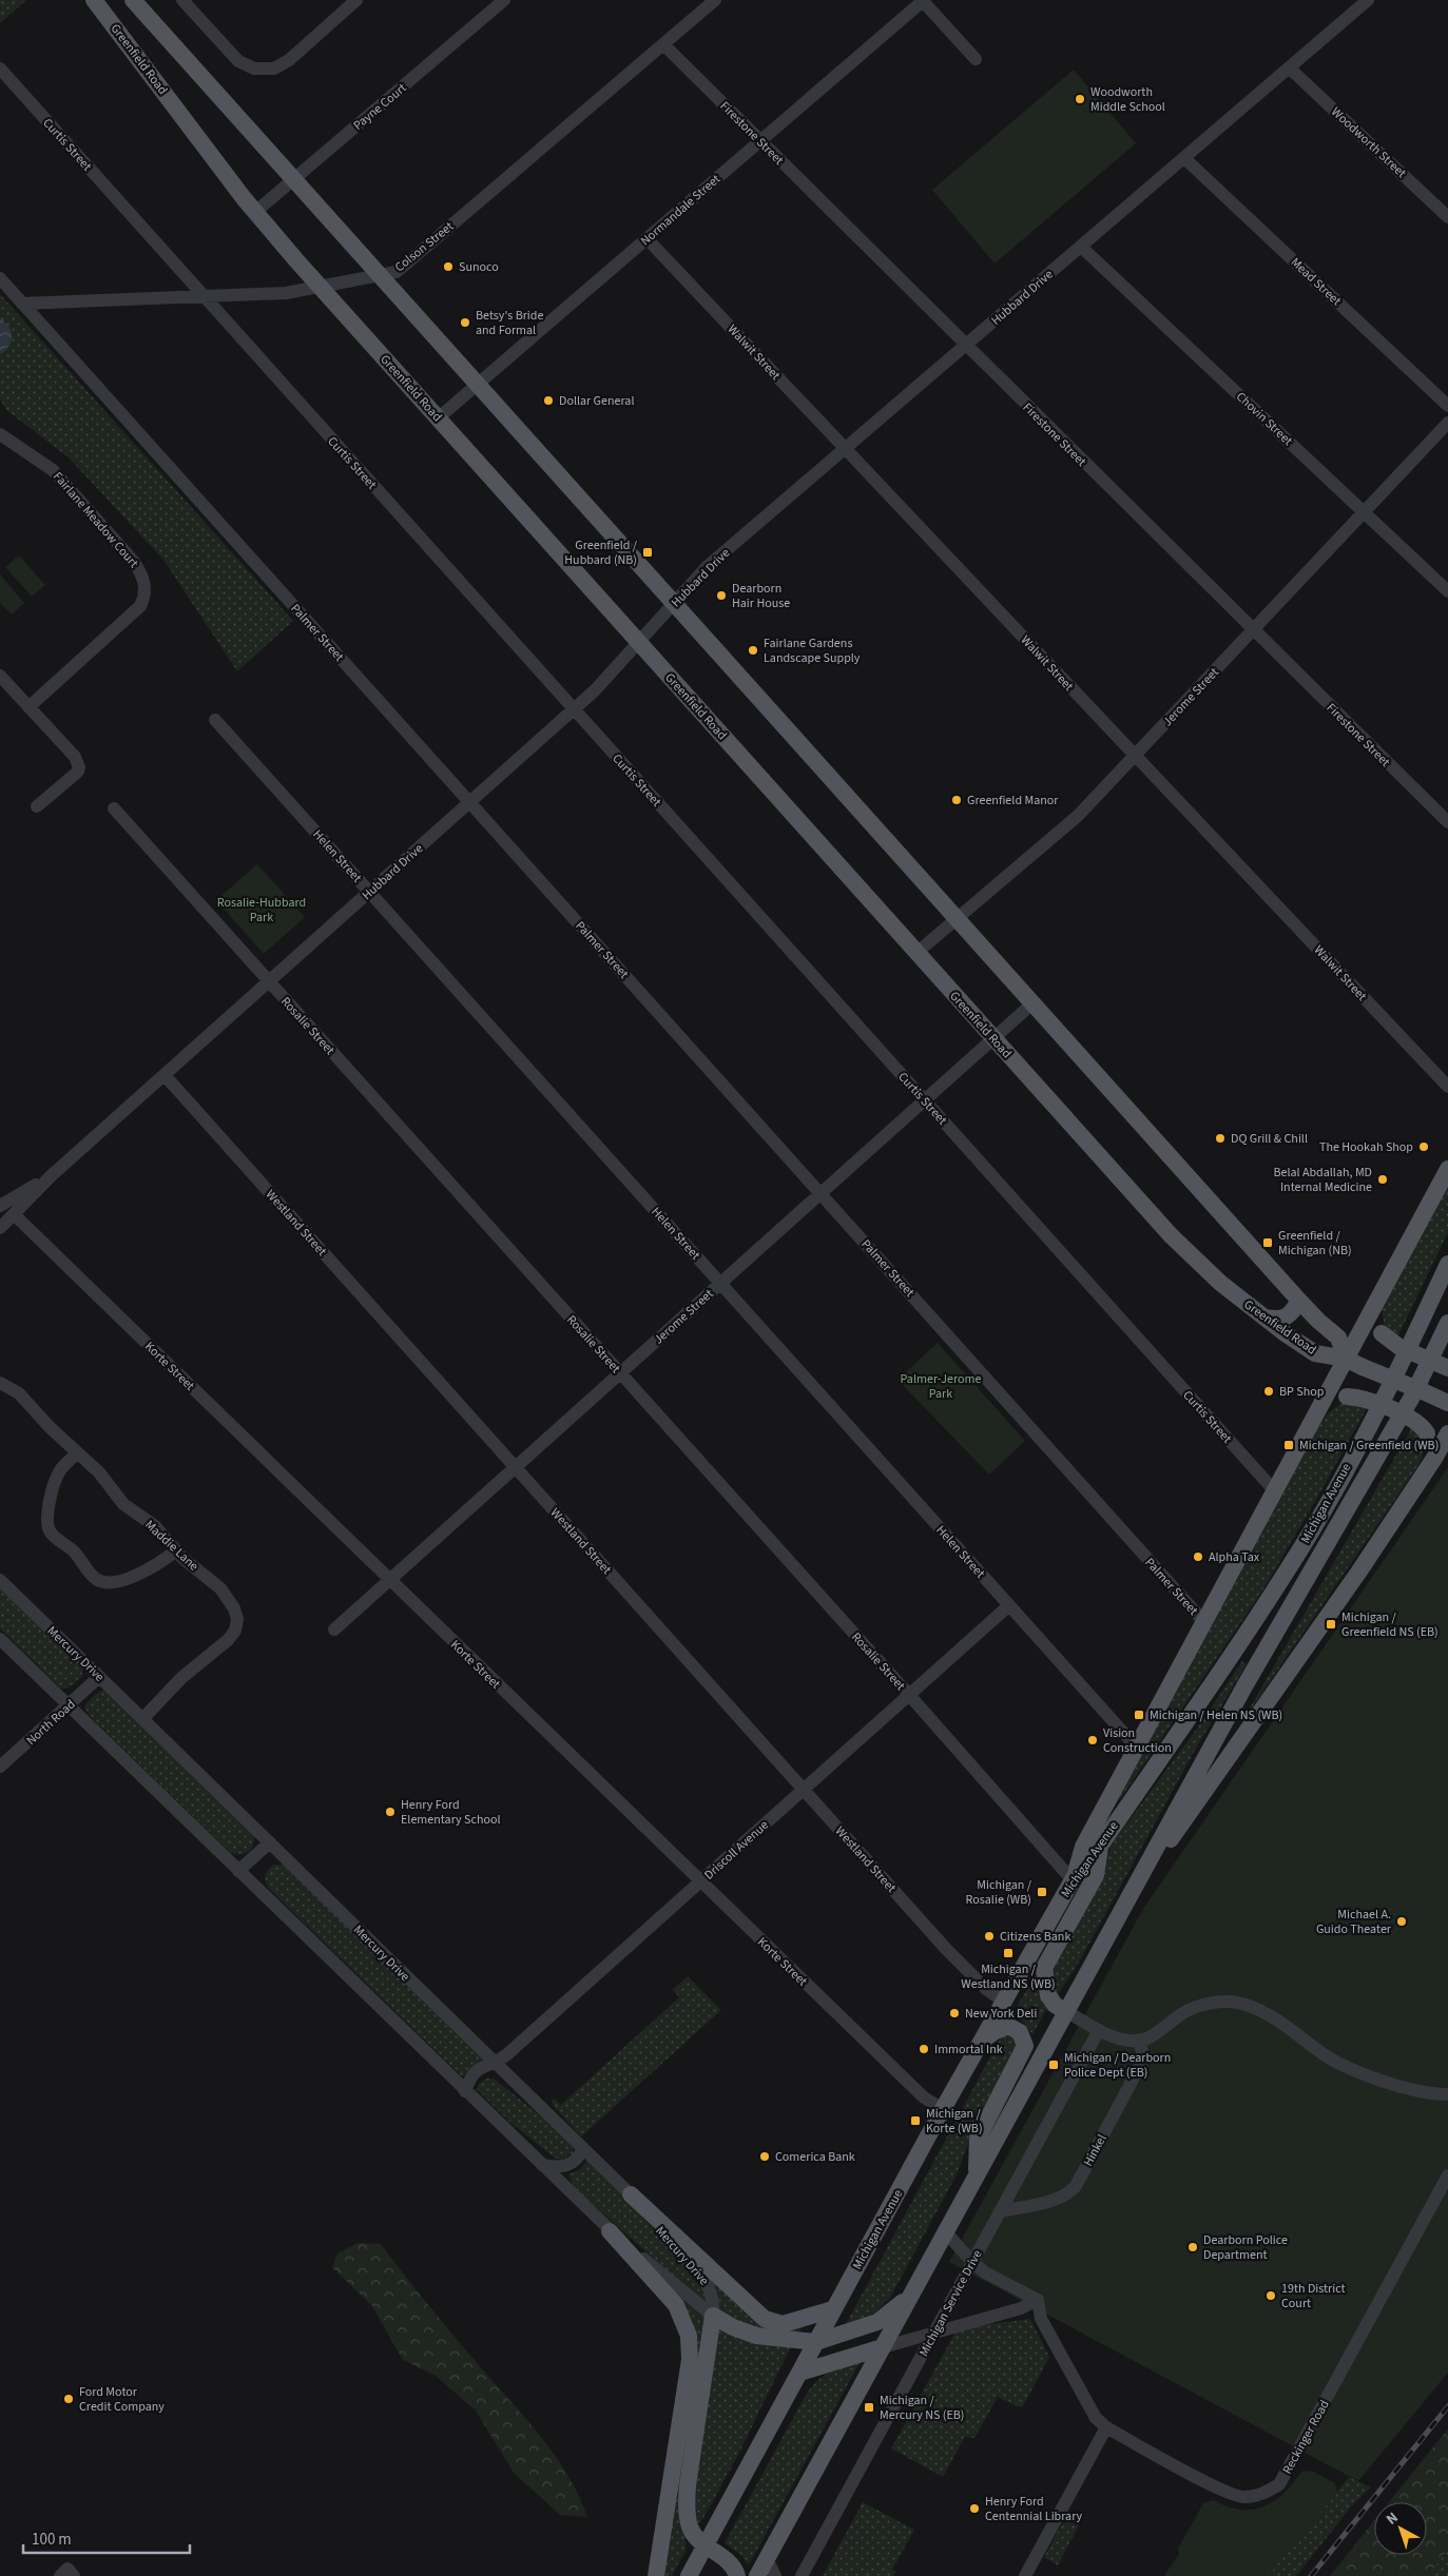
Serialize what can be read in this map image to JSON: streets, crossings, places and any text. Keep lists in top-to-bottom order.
{
  "streets": {
    "main road": ["Greenfield Road", "Michigan Avenue"],
    "street": [
      "Payne Court",
      "Firestone Street",
      "Woodworth Street",
      "Curtis Street",
      "Normandale Street",
      "Colson Street",
      "Mead Street",
      "Hubbard Drive",
      "Walwit Street",
      "Chovin Street",
      "Fairlane Meadow Court",
      "Palmer Street",
      "Jerome Street",
      "Helen Street",
      "Rosalie Street",
      "Westland Street",
      "Korte Street",
      "Maddie Lane",
      "Mercury Drive",
      "North Road",
      "Driscoll Avenue",
      "Hinkel",
      "Michigan Service Drive",
      "Reckinger Road"
    ]
  },
  "crossings": [
    ["Greenfield Road", "Payne Court"],
    ["Greenfield Road", "Normandale Street"],
    ["Greenfield Road", "Colson Street"],
    ["Greenfield Road", "Hubbard Drive"],
    ["Greenfield Road", "Jerome Street"],
    ["Firestone Street", "Normandale Street"],
    ["Firestone Street", "Colson Street"],
    ["Firestone Street", "Hubbard Drive"],
    ["Firestone Street", "Jerome Street"],
    ["Woodworth Street", "Hubbard Drive"],
    ["Curtis Street", "Colson Street"],
    ["Curtis Street", "Hubbard Drive"],
    ["Curtis Street", "Jerome Street"],
    ["Normandale Street", "Walwit Street"],
    ["Colson Street", "Palmer Street"],
    ["Mead Street", "Hubbard Drive"],
    ["Hubbard Drive", "Walwit Street"],
    ["Hubbard Drive", "Chovin Street"],
    ["Hubbard Drive", "Palmer Street"],
    ["Hubbard Drive", "Helen Street"],
    ["Hubbard Drive", "Rosalie Street"],
    ["Hubbard Drive", "Westland Street"],
    ["Hubbard Drive", "Korte Street"],
    ["Walwit Street", "Jerome Street"],
    ["Chovin Street", "Jerome Street"],
    ["Palmer Street", "Jerome Street"],
    ["Jerome Street", "Helen Street"],
    ["Jerome Street", "Rosalie Street"],
    ["Jerome Street", "Westland Street"],
    ["Jerome Street", "Korte Street"],
    ["Helen Street", "Driscoll Avenue"],
    ["Rosalie Street", "Michigan Avenue"],
    ["Rosalie Street", "Driscoll Avenue"],
    ["Westland Street", "Michigan Avenue"],
    ["Westland Street", "Driscoll Avenue"],
    ["Korte Street", "Michigan Avenue"],
    ["Korte Street", "Driscoll Avenue"],
    ["Maddie Lane", "Mercury Drive"],
    ["Mercury Drive", "North Road"],
    ["Mercury Drive", "Driscoll Avenue"],
    ["Hinkel", "Michigan Service Drive"]
  ],
  "parks": ["Rosalie-Hubbard Park", "Palmer-Jerome Park"],
  "places": {
    "other": [
      "Woodworth Middle School",
      "Sunoco",
      "Betsy's Bride and Formal",
      "Dollar General",
      "Dearborn Hair House",
      "Fairlane Gardens Landscape Supply",
      "Greenfield Manor",
      "DQ Grill & Chill",
      "The Hookah Shop",
      "Belal Abdallah, MD Internal Medicine",
      "BP Shop",
      "Alpha Tax",
      "Vision Construction",
      "Henry Ford Elementary School",
      "Michael A. Guido Theater",
      "Citizens Bank",
      "New York Deli",
      "Immortal Ink",
      "Comerica Bank",
      "Dearborn Police Department",
      "19th District Court",
      "Ford Motor Credit Company",
      "Henry Ford Centennial Library"
    ],
    "transit": [
      "Greenfield / Hubbard (NB)",
      "Greenfield / Michigan (NB)",
      "Michigan / Greenfield (WB)",
      "Michigan / Greenfield NS (EB)",
      "Michigan / Helen NS (WB)",
      "Michigan / Rosalie (WB)",
      "Michigan / Westland NS (WB)",
      "Michigan / Dearborn Police Dept (EB)",
      "Michigan / Korte (WB)",
      "Michigan / Mercury NS (EB)"
    ]
  },
  "scale_bar": "100 m",
  "north": "top left"
}
